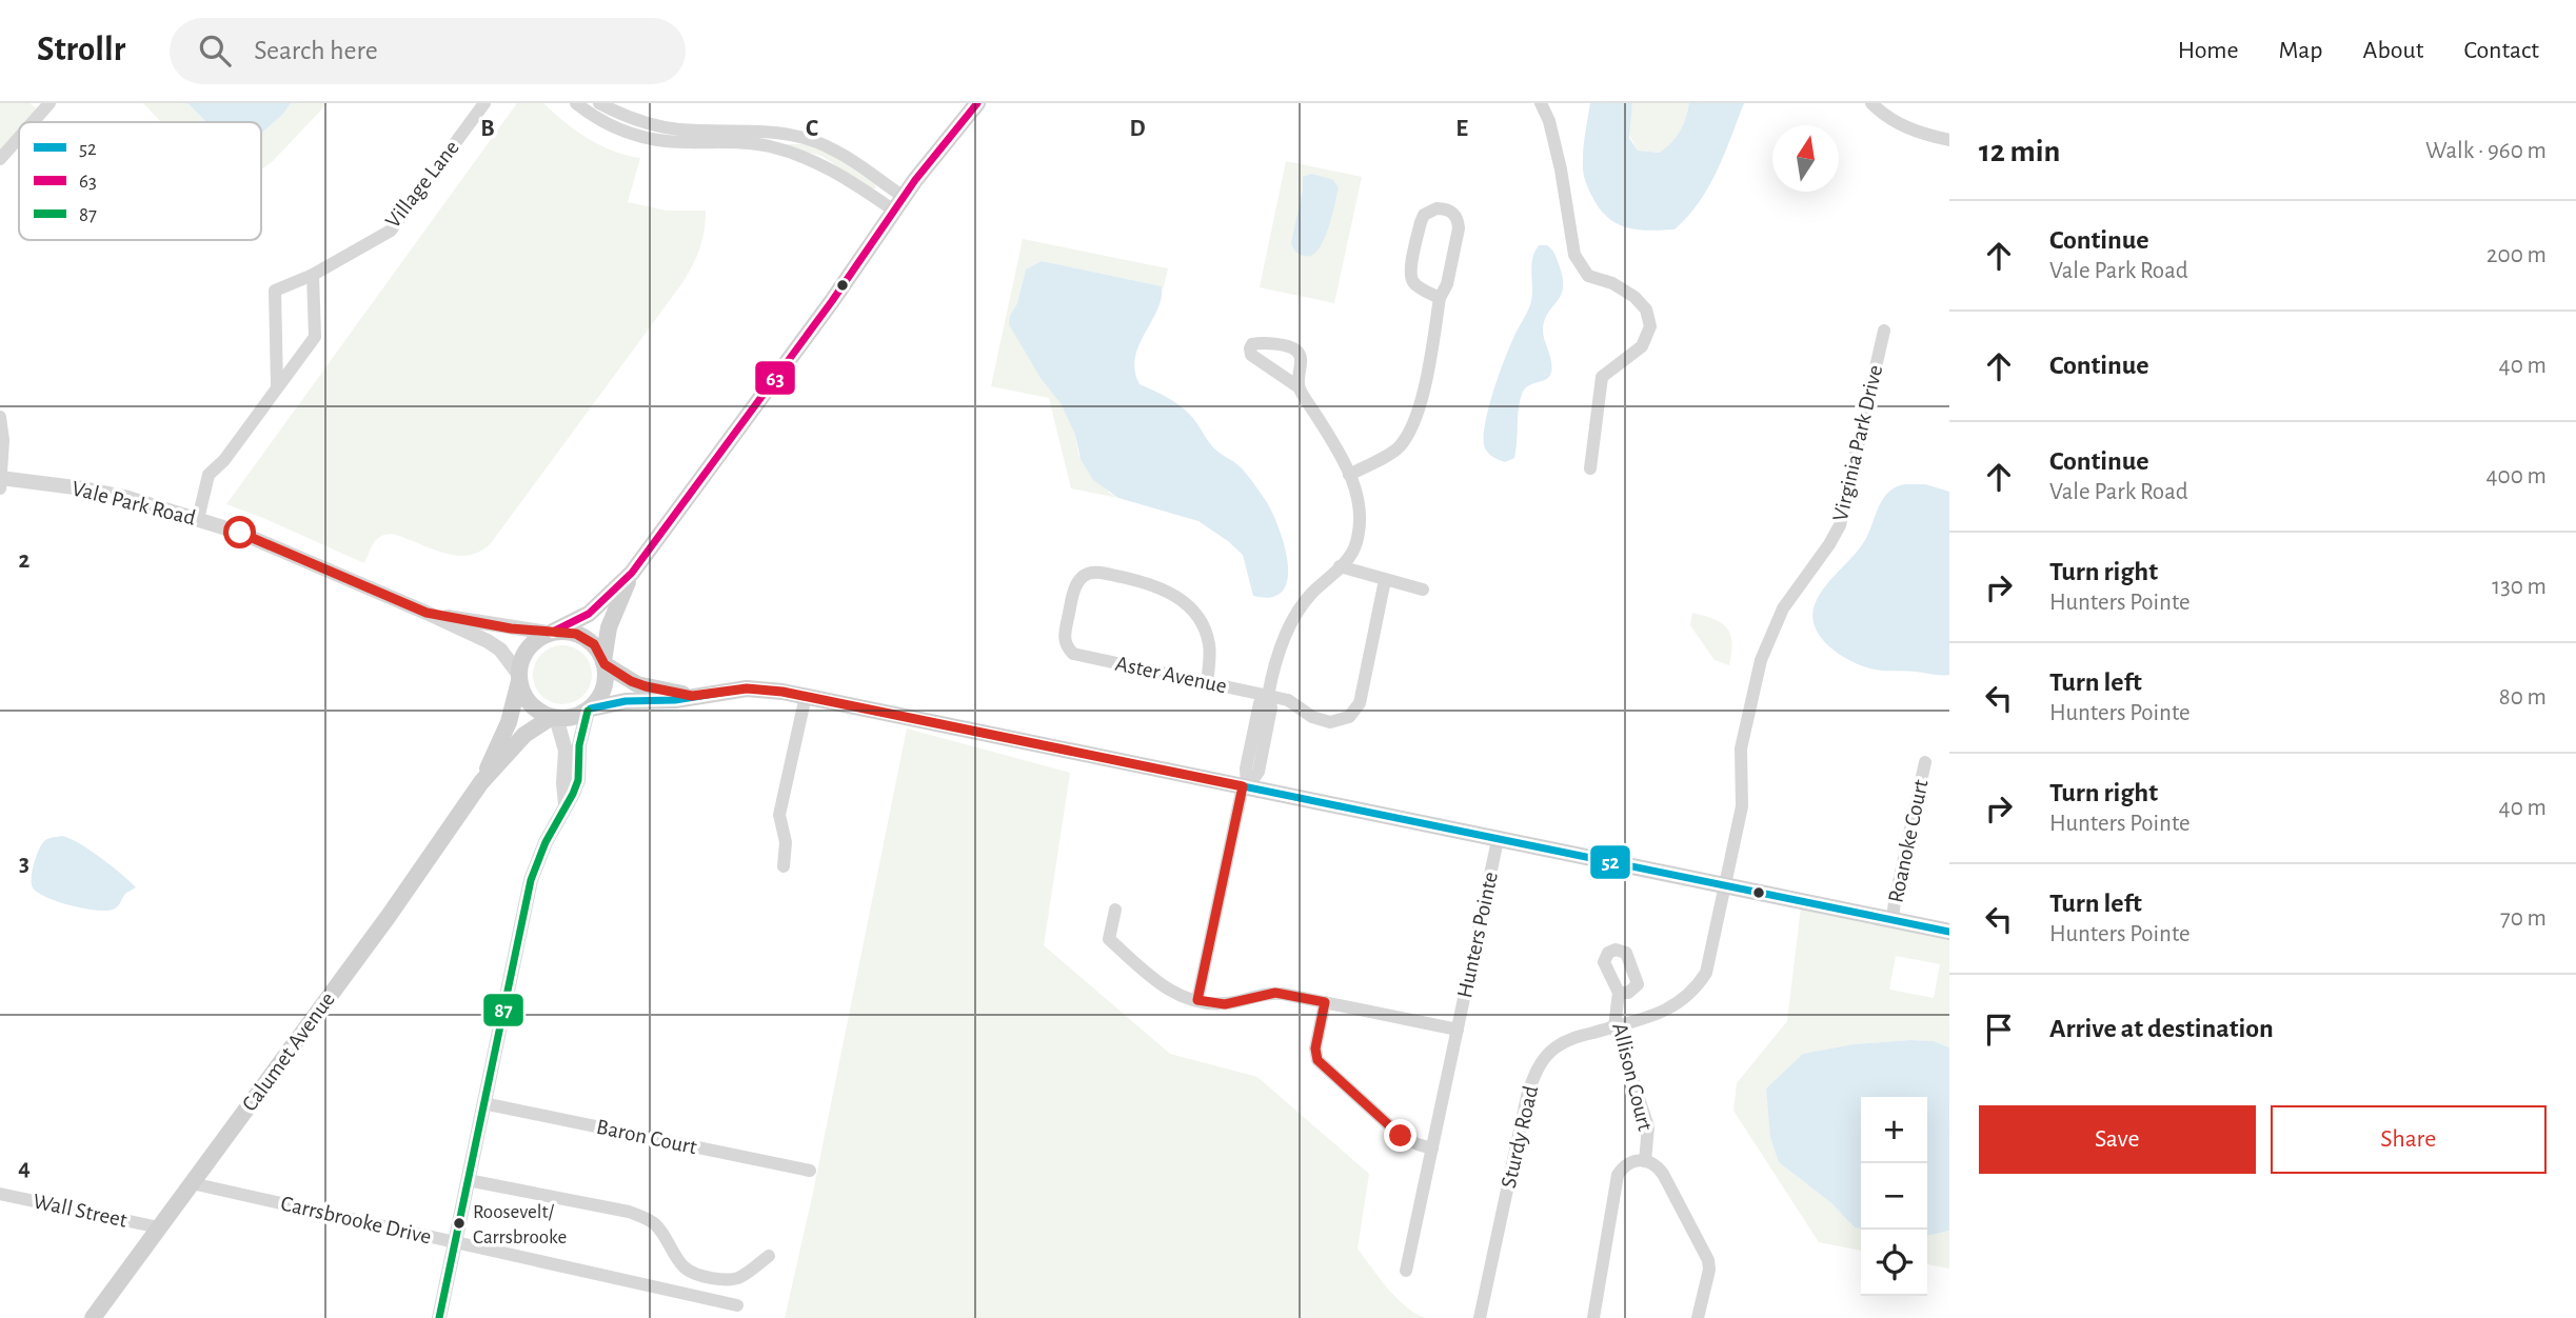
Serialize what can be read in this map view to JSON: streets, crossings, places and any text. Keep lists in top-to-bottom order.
{
  "streets": {
    "main road": ["Calumet Avenue"],
    "street": [
      "Village Lane",
      "Virginia Park Drive",
      "Vale Park Road",
      "Aster Avenue",
      "Roanoke Court",
      "Hunters Pointe",
      "Allison Court",
      "Baron Court",
      "Sturdy Road",
      "Wall Street",
      "Carrsbrooke Drive"
    ]
  },
  "crossings": [
    ["Virginia Park Drive", "Sturdy Road"],
    ["Vale Park Road", "Calumet Avenue"],
    ["Calumet Avenue", "Wall Street"],
    ["Calumet Avenue", "Carrsbrooke Drive"],
    ["Allison Court", "Sturdy Road"]
  ],
  "places": ["Roosevelt/ Carrsbrooke"],
  "lines": ["transit line 63", "transit line 52", "transit line 87"],
  "legend": ["52", "63", "87"],
  "north": "top",
  "page": {
    "header": "Strollr",
    "search": "Search here",
    "nav": [
      "Home",
      "Map",
      "About",
      "Contact"
    ],
    "heading": ["12 min", "Walk · 960 m"],
    "list": [
      ["Continue", "Vale Park Road", "200 m"],
      ["Continue", "40 m"],
      ["Continue", "Vale Park Road", "400 m"],
      ["Turn right", "Hunters Pointe", "130 m"],
      ["Turn left", "Hunters Pointe", "80 m"],
      ["Turn right", "Hunters Pointe", "40 m"],
      ["Turn left", "Hunters Pointe", "70 m"],
      "Arrive at destination"
    ],
    "buttons": ["Save", "Share"],
    "map_buttons": ["+", "−"]
  },
  "grid": {
    "columns": [
      "B",
      "C",
      "D",
      "E"
    ],
    "rows": ["2", "3", "4"]
  }
}
